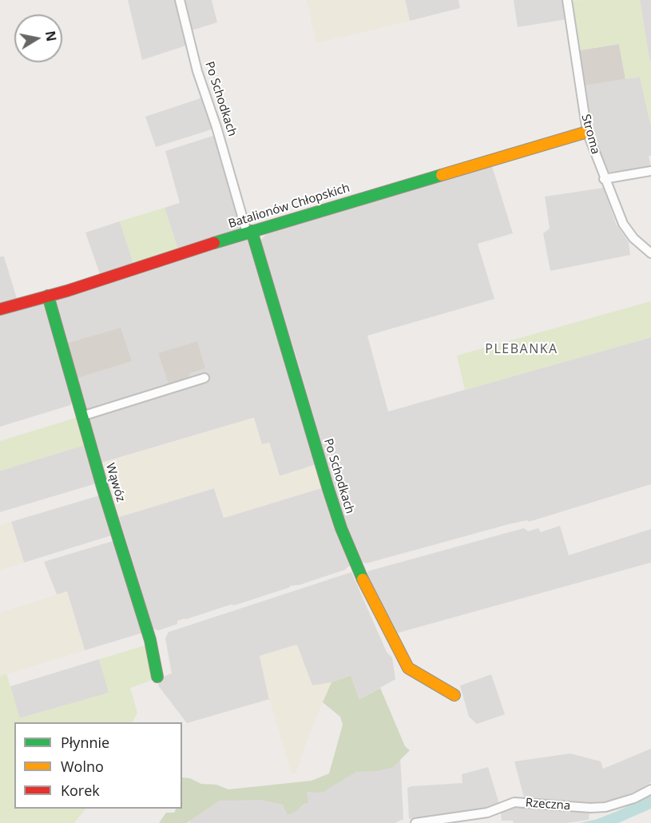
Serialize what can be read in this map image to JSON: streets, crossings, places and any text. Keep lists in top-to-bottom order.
{
  "streets": {
    "street": [
      "Po Schodkach",
      "Stroma",
      "Batalionów Chłopskich",
      "Wąwóz",
      "Rzeczna"
    ]
  },
  "crossings": [
    ["Po Schodkach", "Batalionów Chłopskich"],
    ["Stroma", "Batalionów Chłopskich"],
    ["Batalionów Chłopskich", "Wąwóz"]
  ],
  "districts": ["PLEBANKA"],
  "legend": ["Płynnie", "Wolno", "Korek"],
  "north": "right"
}
